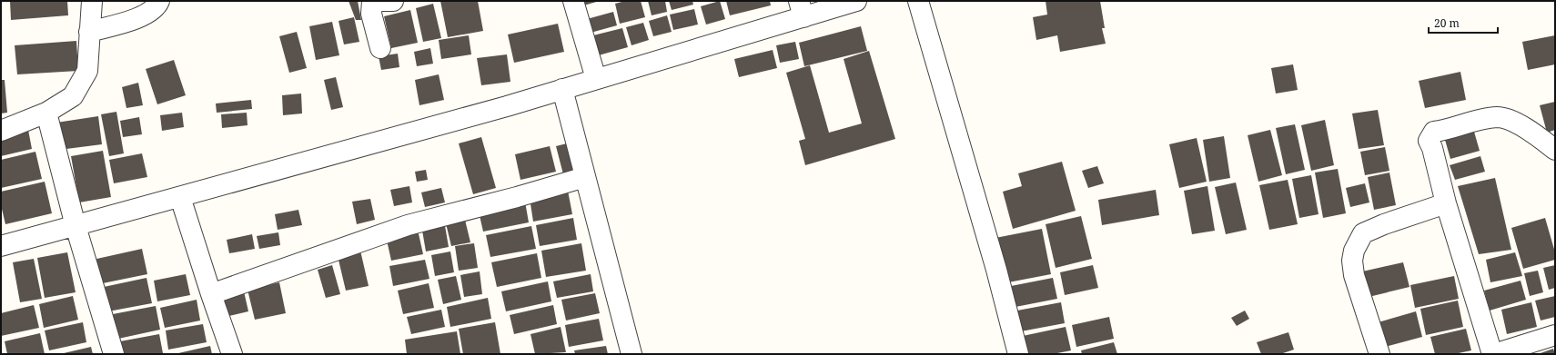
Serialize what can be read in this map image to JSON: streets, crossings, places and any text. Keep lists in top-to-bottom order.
{
  "scale_bar": "20 m"
}
